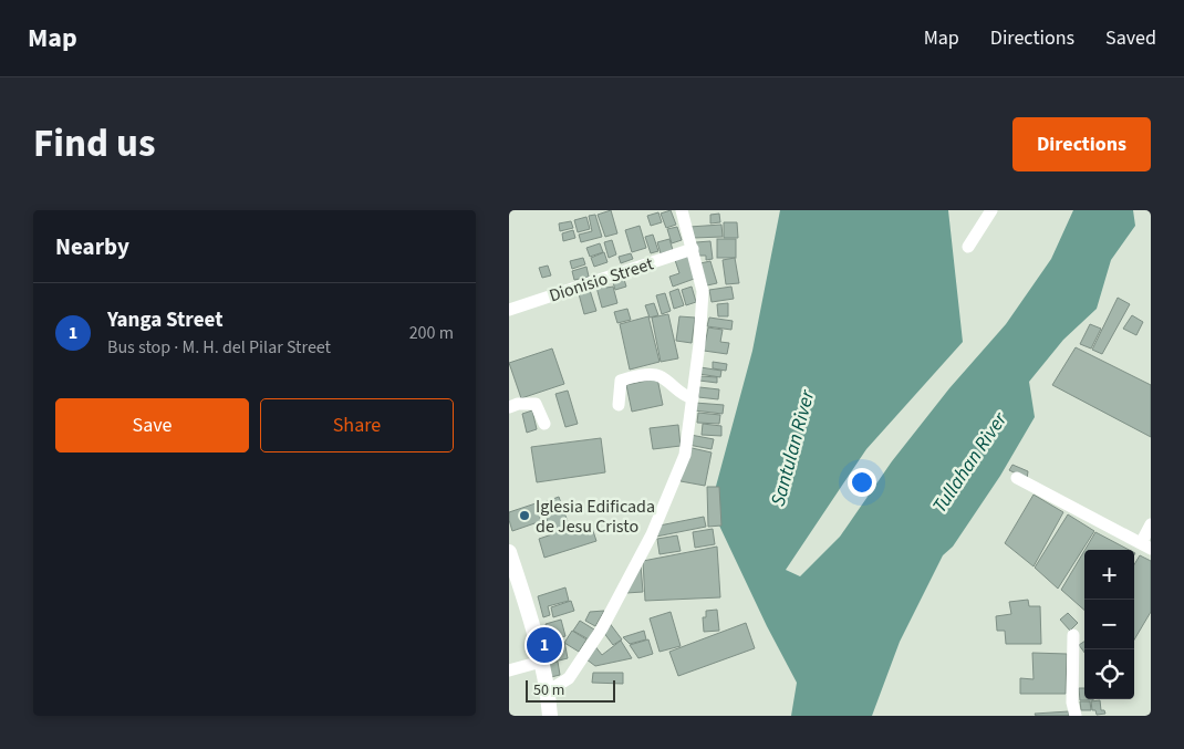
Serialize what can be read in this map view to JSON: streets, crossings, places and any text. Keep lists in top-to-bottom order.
{
  "streets": {
    "street": ["Dionisio Street"]
  },
  "water": ["Santulan River", "Tullahan River"],
  "places": ["Iglesia Edificada de Jesu Cristo"],
  "scale_bar": "50 m",
  "page": {
    "header": "Map",
    "nav": ["Map", "Directions", "Saved"],
    "title": "Find us",
    "buttons": [
      "Directions",
      ["Save", "Share"]
    ],
    "heading": "Nearby",
    "list": [
      {
        "mark": "1",
        "name": "Yanga Street",
        "note": "Bus stop · M. H. del Pilar Street",
        "value": "200 m"
      }
    ],
    "map_buttons": ["+", "−"],
    "pins": "1",
    "scale": "50 m"
  }
}
